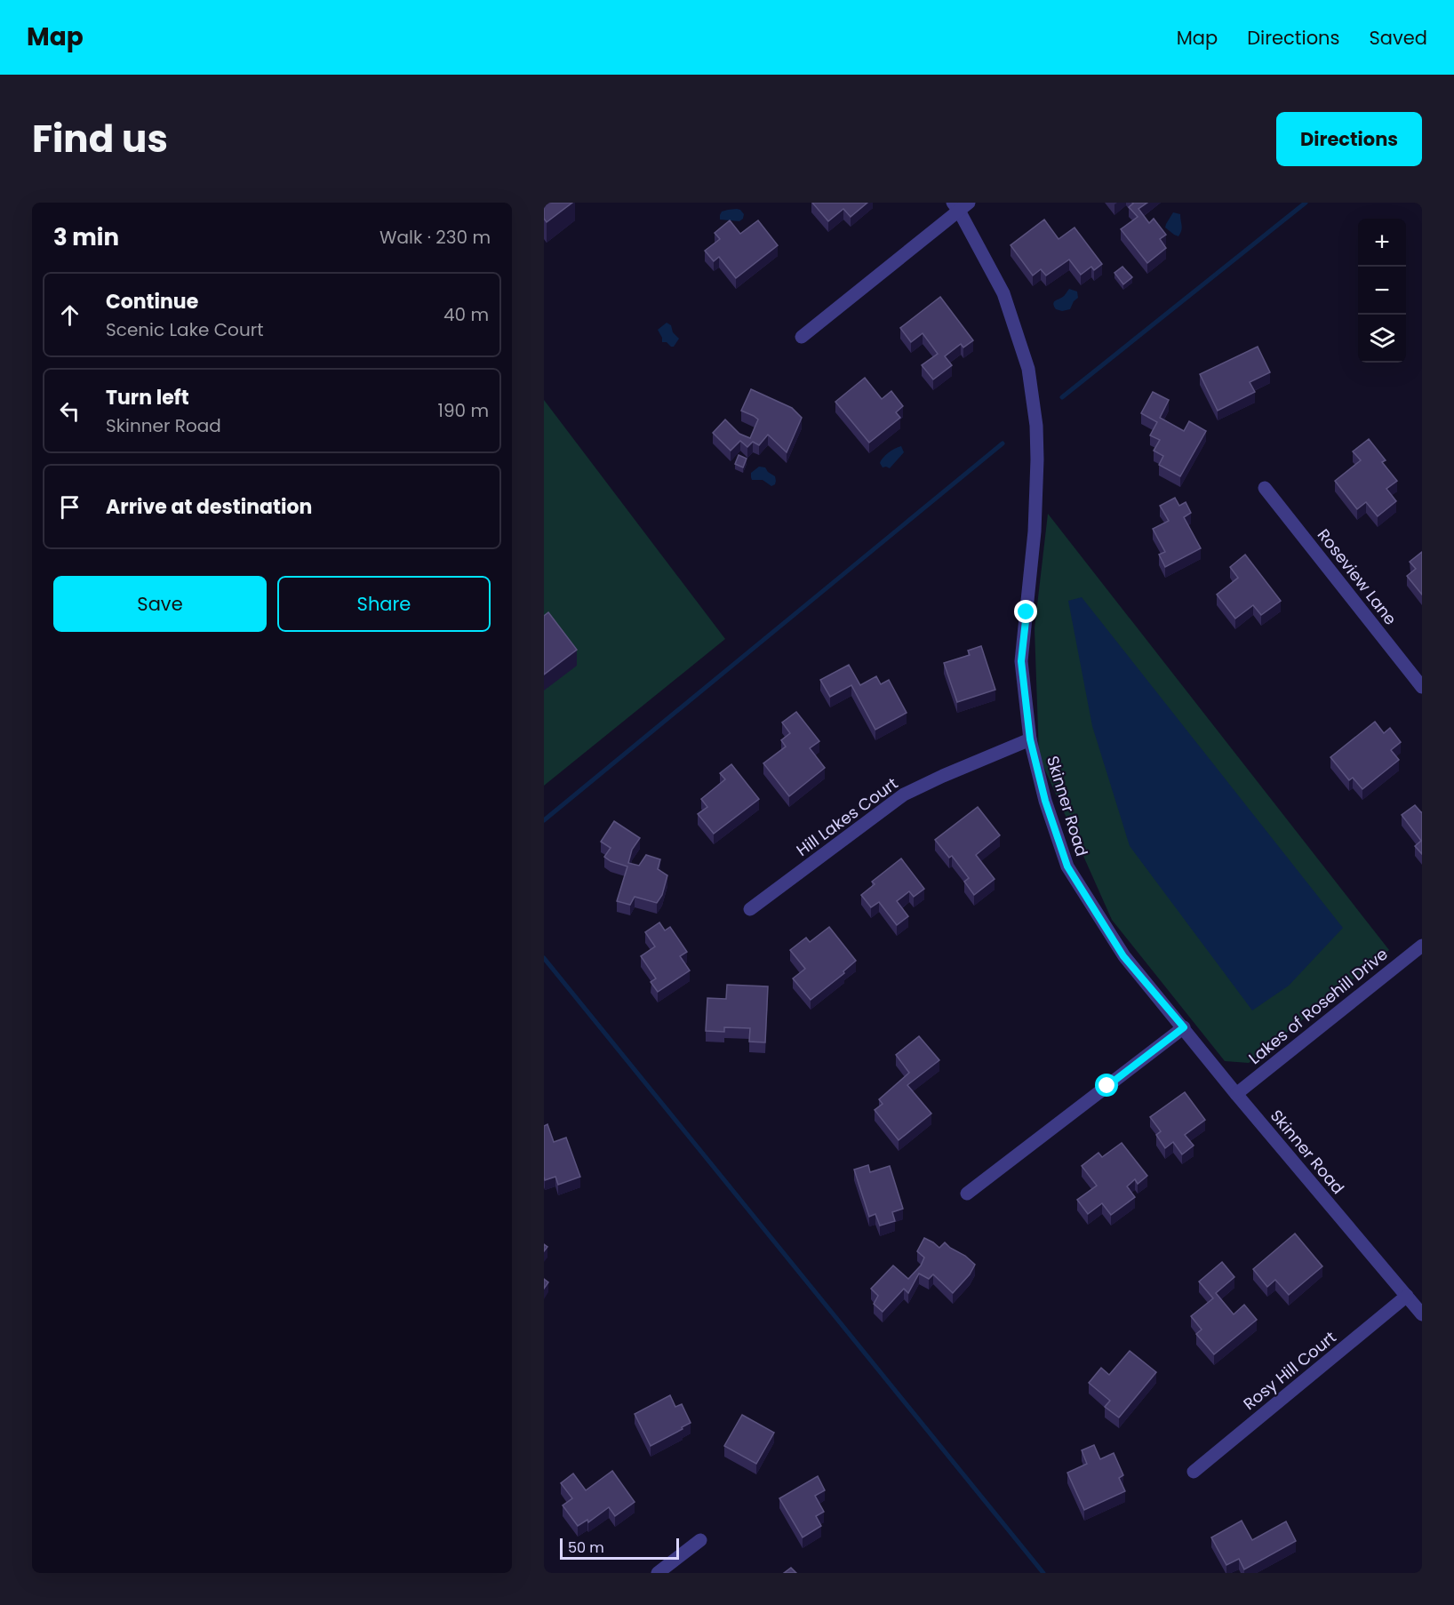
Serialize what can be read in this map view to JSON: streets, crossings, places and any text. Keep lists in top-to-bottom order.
{
  "streets": {
    "street": [
      "Roseview Lane",
      "Skinner Road",
      "Hill Lakes Court",
      "Lakes of Rosehill Drive",
      "Rosy Hill Court"
    ]
  },
  "crossings": [
    ["Skinner Road", "Hill Lakes Court"],
    ["Skinner Road", "Lakes of Rosehill Drive"],
    ["Skinner Road", "Rosy Hill Court"]
  ],
  "scale_bar": "50 m",
  "page": {
    "header": "Map",
    "nav": ["Map", "Directions", "Saved"],
    "title": "Find us",
    "buttons": [
      "Directions",
      ["Save", "Share"]
    ],
    "heading": ["3 min", "Walk · 230 m"],
    "map_buttons": ["+", "−"],
    "list": [
      ["Continue", "Scenic Lake Court", "40 m"],
      ["Turn left", "Skinner Road", "190 m"],
      "Arrive at destination"
    ],
    "scale": "50 m"
  }
}
